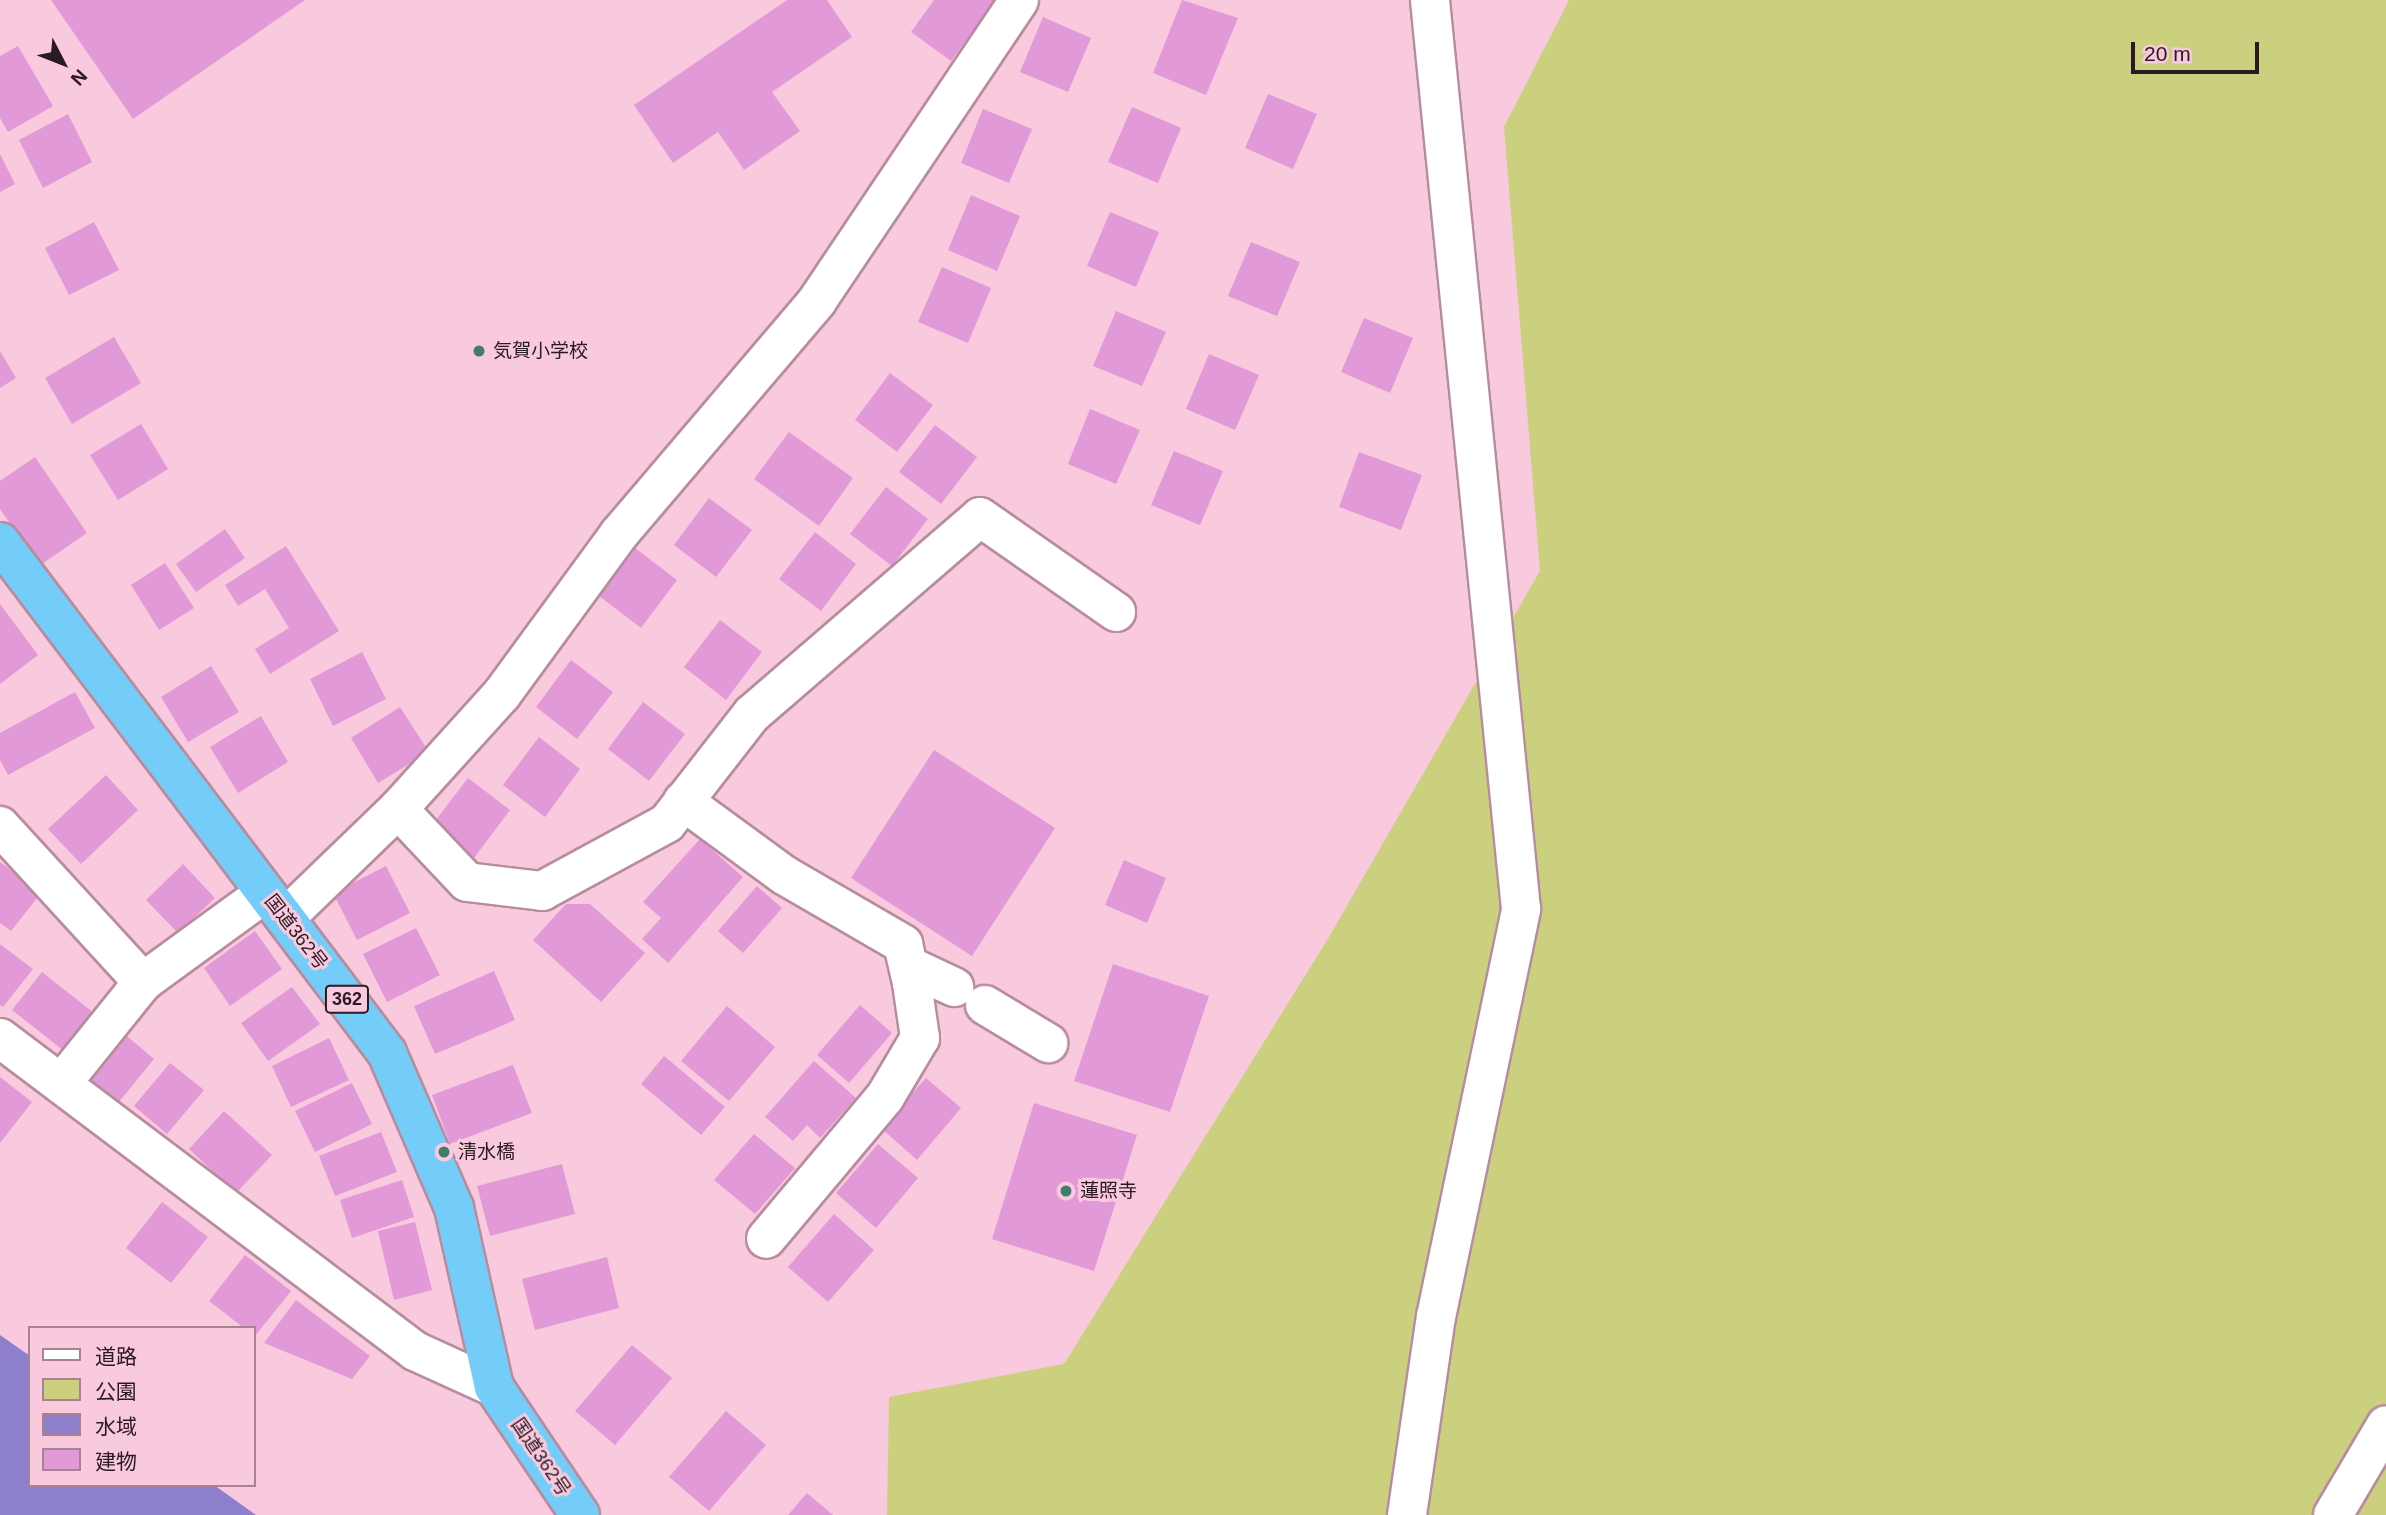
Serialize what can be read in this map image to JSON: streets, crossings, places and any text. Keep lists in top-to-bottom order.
{
  "streets": {
    "highway": ["国道362号", "362"]
  },
  "places": ["気賀小学校", "清水橋", "蓮照寺"],
  "legend": [
    "道路",
    "公園",
    "水域",
    "建物"
  ],
  "scale_bar": "20 m",
  "north": "bottom right"
}
